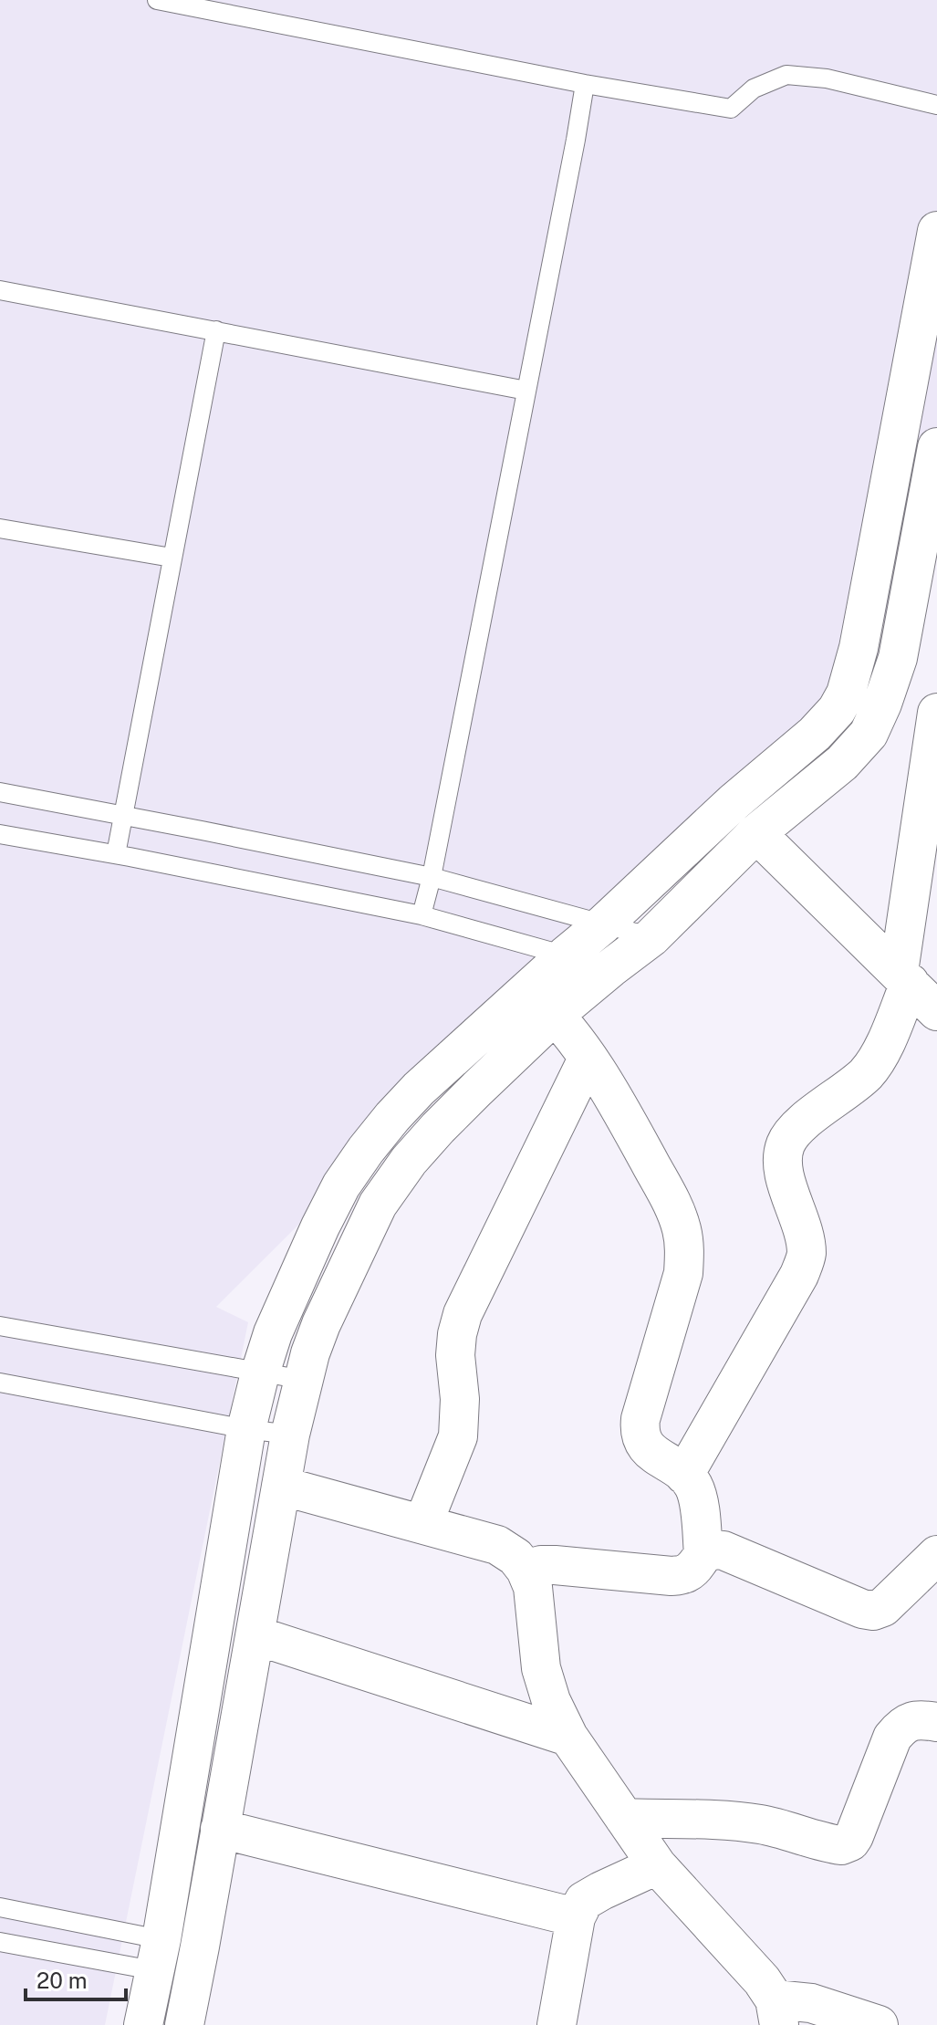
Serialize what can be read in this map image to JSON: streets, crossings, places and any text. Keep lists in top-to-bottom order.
{
  "scale_bar": "20 m"
}
